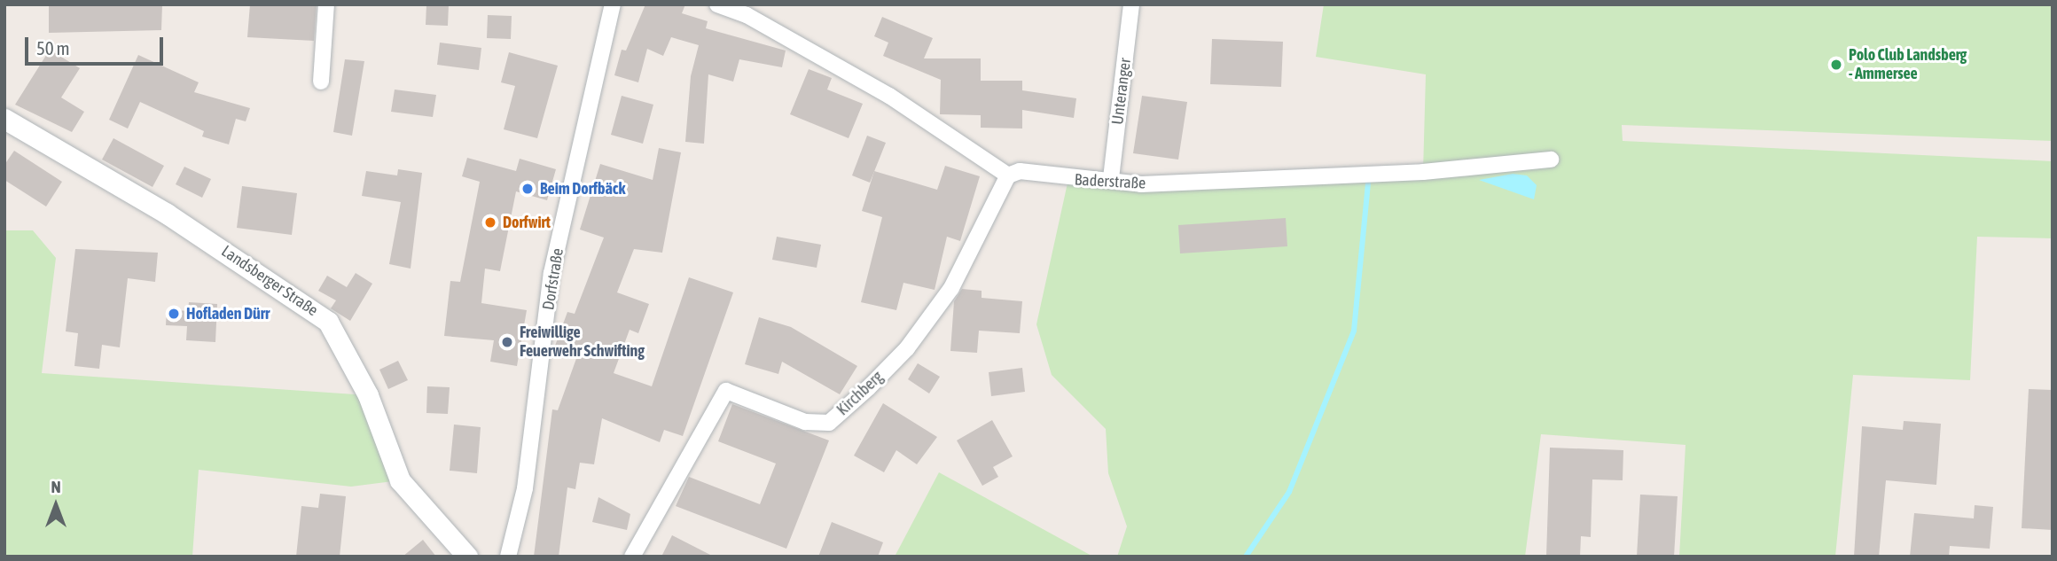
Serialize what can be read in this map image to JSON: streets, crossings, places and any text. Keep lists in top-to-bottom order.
{
  "streets": {
    "street": [
      "Unteranger",
      "Baderstraße",
      "Dorfstraße",
      "Landsberger Straße",
      "Kirchberg"
    ]
  },
  "crossings": [
    ["Unteranger", "Baderstraße"],
    ["Baderstraße", "Kirchberg"]
  ],
  "places": [
    "Polo Club Landsberg - Ammersee",
    "Beim Dorfbäck",
    "Dorfwirt",
    "Hofladen Dürr",
    "Freiwillige Feuerwehr Schwifting"
  ],
  "scale_bar": "50 m",
  "north": "top"
}
